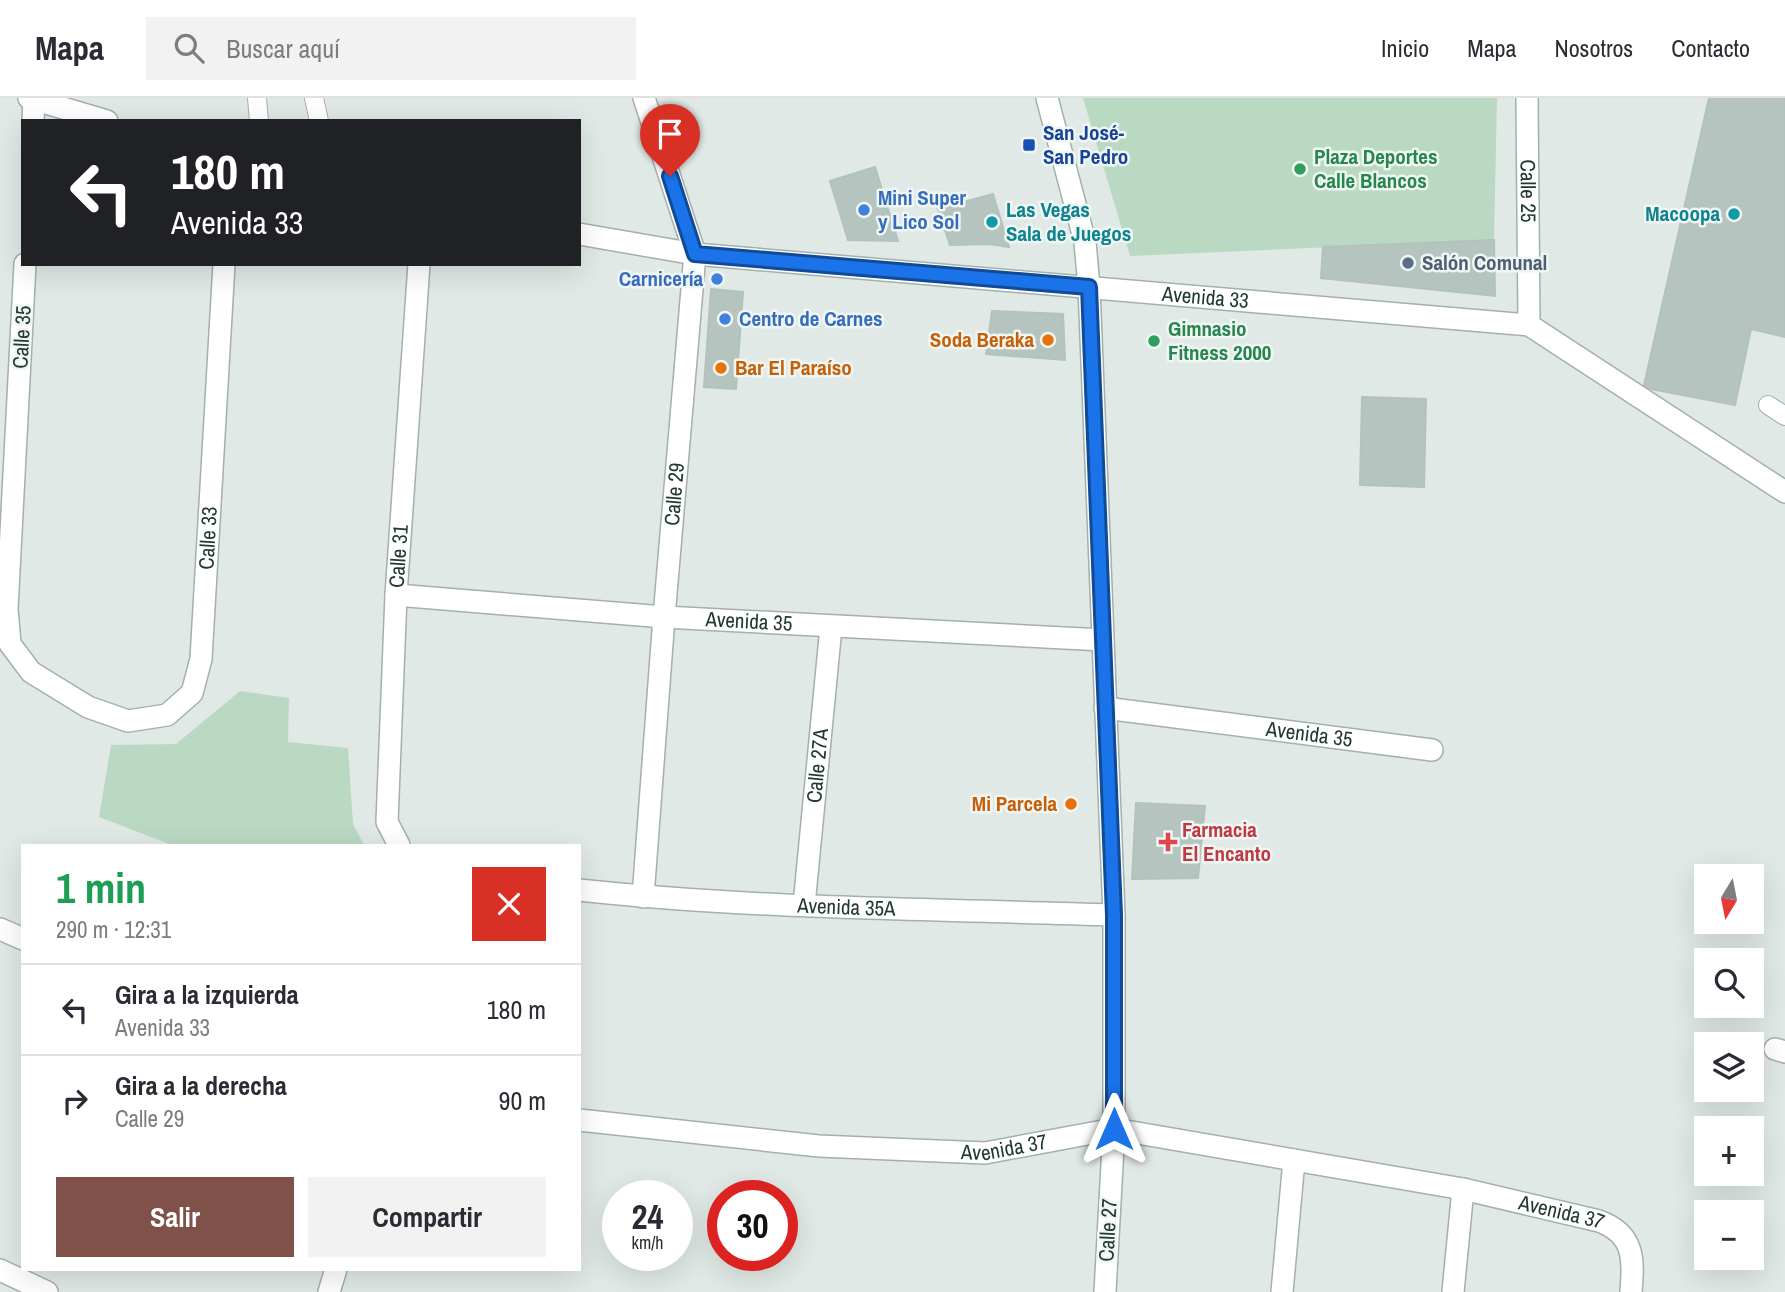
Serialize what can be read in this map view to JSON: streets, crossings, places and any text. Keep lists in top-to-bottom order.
{
  "streets": {
    "street": [
      "Calle 25",
      "Avenida 33",
      "Calle 35",
      "Calle 29",
      "Calle 33",
      "Calle 31",
      "Avenida 35",
      "Calle 27A",
      "Avenida 35A",
      "Avenida 37",
      "Calle 27"
    ]
  },
  "crossings": [
    ["Calle 25", "Avenida 33"],
    ["Avenida 33", "Calle 29"],
    ["Avenida 33", "Calle 27"],
    ["Calle 35", "Calle 33"],
    ["Calle 29", "Avenida 35"],
    ["Calle 29", "Avenida 35A"],
    ["Calle 31", "Avenida 35"],
    ["Avenida 35", "Calle 27A"],
    ["Avenida 35", "Calle 27"],
    ["Calle 27A", "Avenida 35A"],
    ["Avenida 35A", "Calle 27"],
    ["Avenida 37", "Calle 27"]
  ],
  "places": {
    "transit": ["San José- San Pedro"],
    "other": [
      "Plaza Deportes Calle Blancos",
      "Mini Super y Lico Sol",
      "Macoopa",
      "Las Vegas Sala de Juegos",
      "Salón Comunal",
      "Carnicería",
      "Centro de Carnes",
      "Soda Beraka",
      "Gimnasio Fitness 2000",
      "Bar El Paraíso",
      "Mi Parcela"
    ],
    "health": ["Farmacia El Encanto"]
  },
  "north": "bottom",
  "page": {
    "header": "Mapa",
    "search": "Buscar aquí",
    "nav": [
      "Inicio",
      "Mapa",
      "Nosotros",
      "Contacto"
    ],
    "turn": ["180 m", "Avenida 33"],
    "heading": ["1 min", "290 m · 12:31"],
    "map_buttons": ["+", "−"],
    "list": [
      {
        "name": "Gira a la izquierda",
        "note": "Avenida 33",
        "value": "180 m"
      },
      {
        "name": "Gira a la derecha",
        "note": "Calle 29",
        "value": "90 m"
      }
    ],
    "buttons": ["Salir", "Compartir"],
    "speed": "24 km/h",
    "limit": "30"
  }
}
